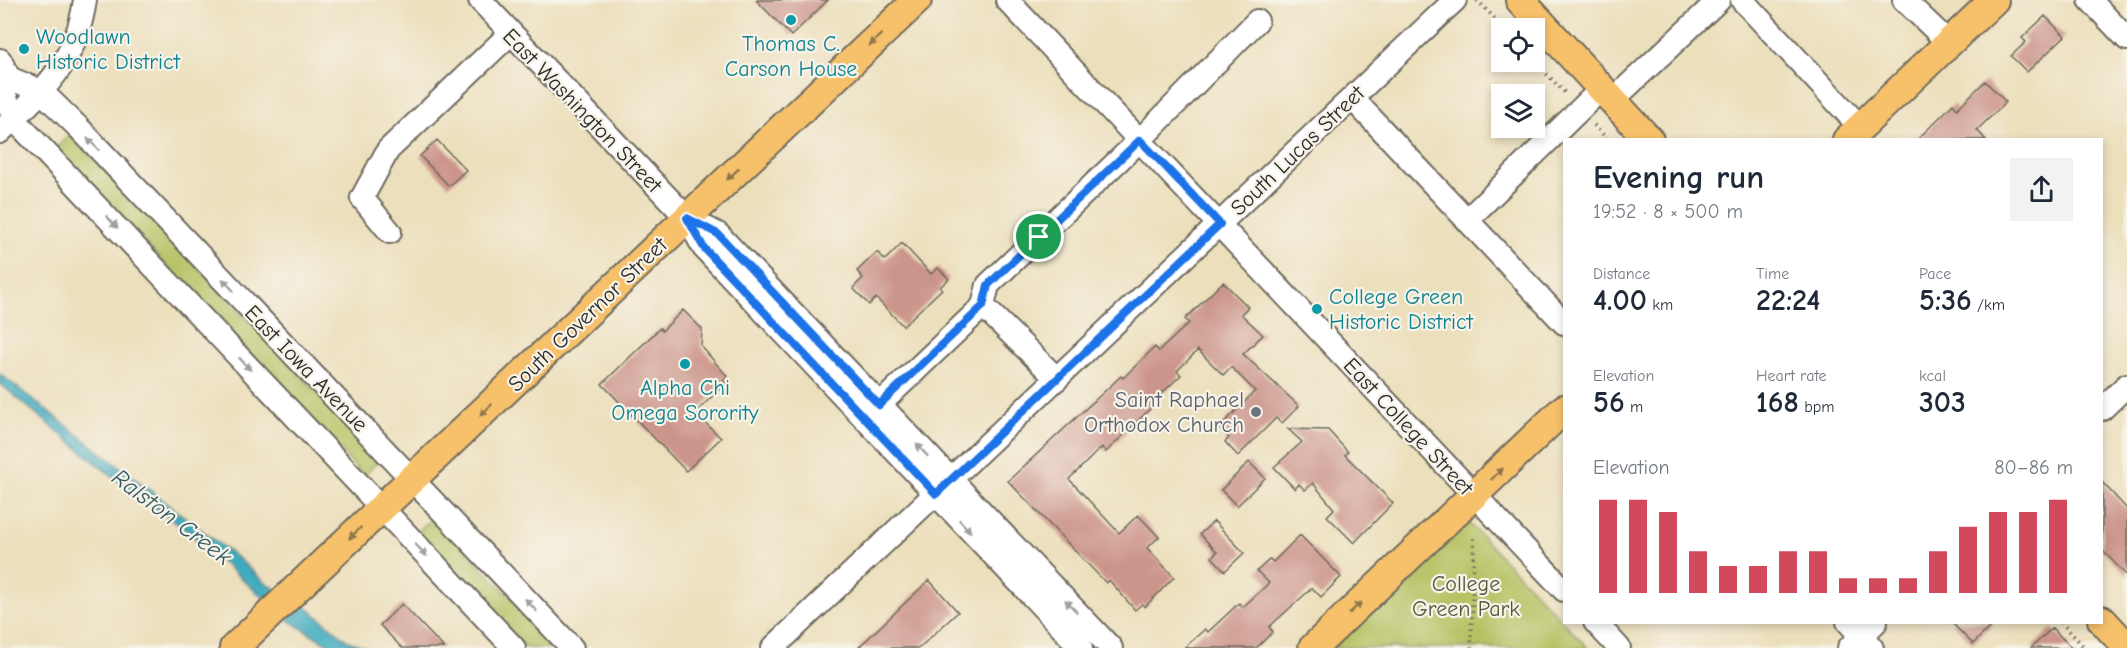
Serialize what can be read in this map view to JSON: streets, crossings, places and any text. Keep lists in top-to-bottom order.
{
  "streets": {
    "main road": ["South Governor Street"],
    "street": [
      "East Washington Street",
      "South Lucas Street",
      "East Iowa Avenue",
      "East College Street"
    ]
  },
  "crossings": [
    ["East Washington Street", "South Lucas Street"],
    ["East Washington Street", "South Governor Street"],
    ["South Lucas Street", "East College Street"],
    ["South Governor Street", "East Iowa Avenue"]
  ],
  "one_way": ["South Governor Street"],
  "water": ["Ralston Creek"],
  "parks": ["College Green Park"],
  "places": [
    "Thomas C. Carson House",
    "Woodlawn Historic District",
    "College Green Historic District",
    "Alpha Chi Omega Sorority",
    "Saint Raphael Orthodox Church"
  ],
  "page": {
    "heading": ["Evening run", "19:52 · 8 × 500 m"],
    "stats": [
      ["Distance", "4.00 km"],
      ["Time", "22:24"],
      ["Pace", "5:36 /km"],
      ["Elevation", "56 m"],
      ["Heart rate", "168 bpm"],
      ["kcal", "303"]
    ],
    "chart": ["Elevation", "80–86 m"]
  }
}
